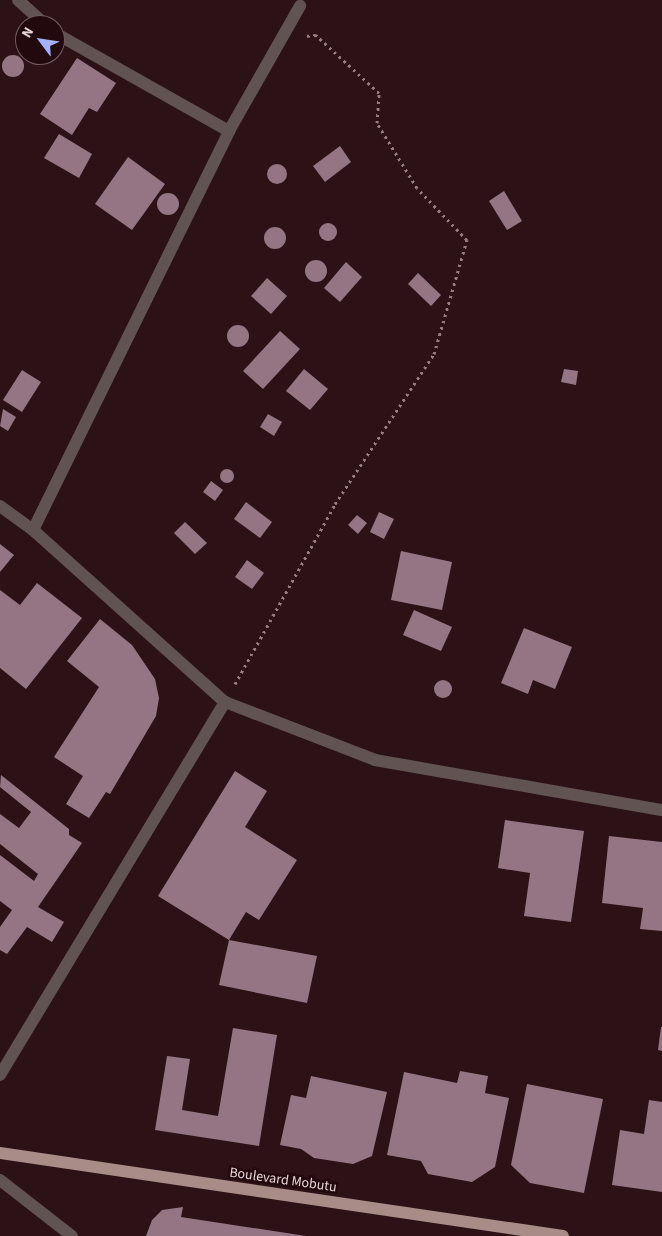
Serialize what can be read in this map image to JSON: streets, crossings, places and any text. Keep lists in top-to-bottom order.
{
  "streets": {
    "main road": ["Boulevard Mobutu"]
  },
  "north": "top left"
}
